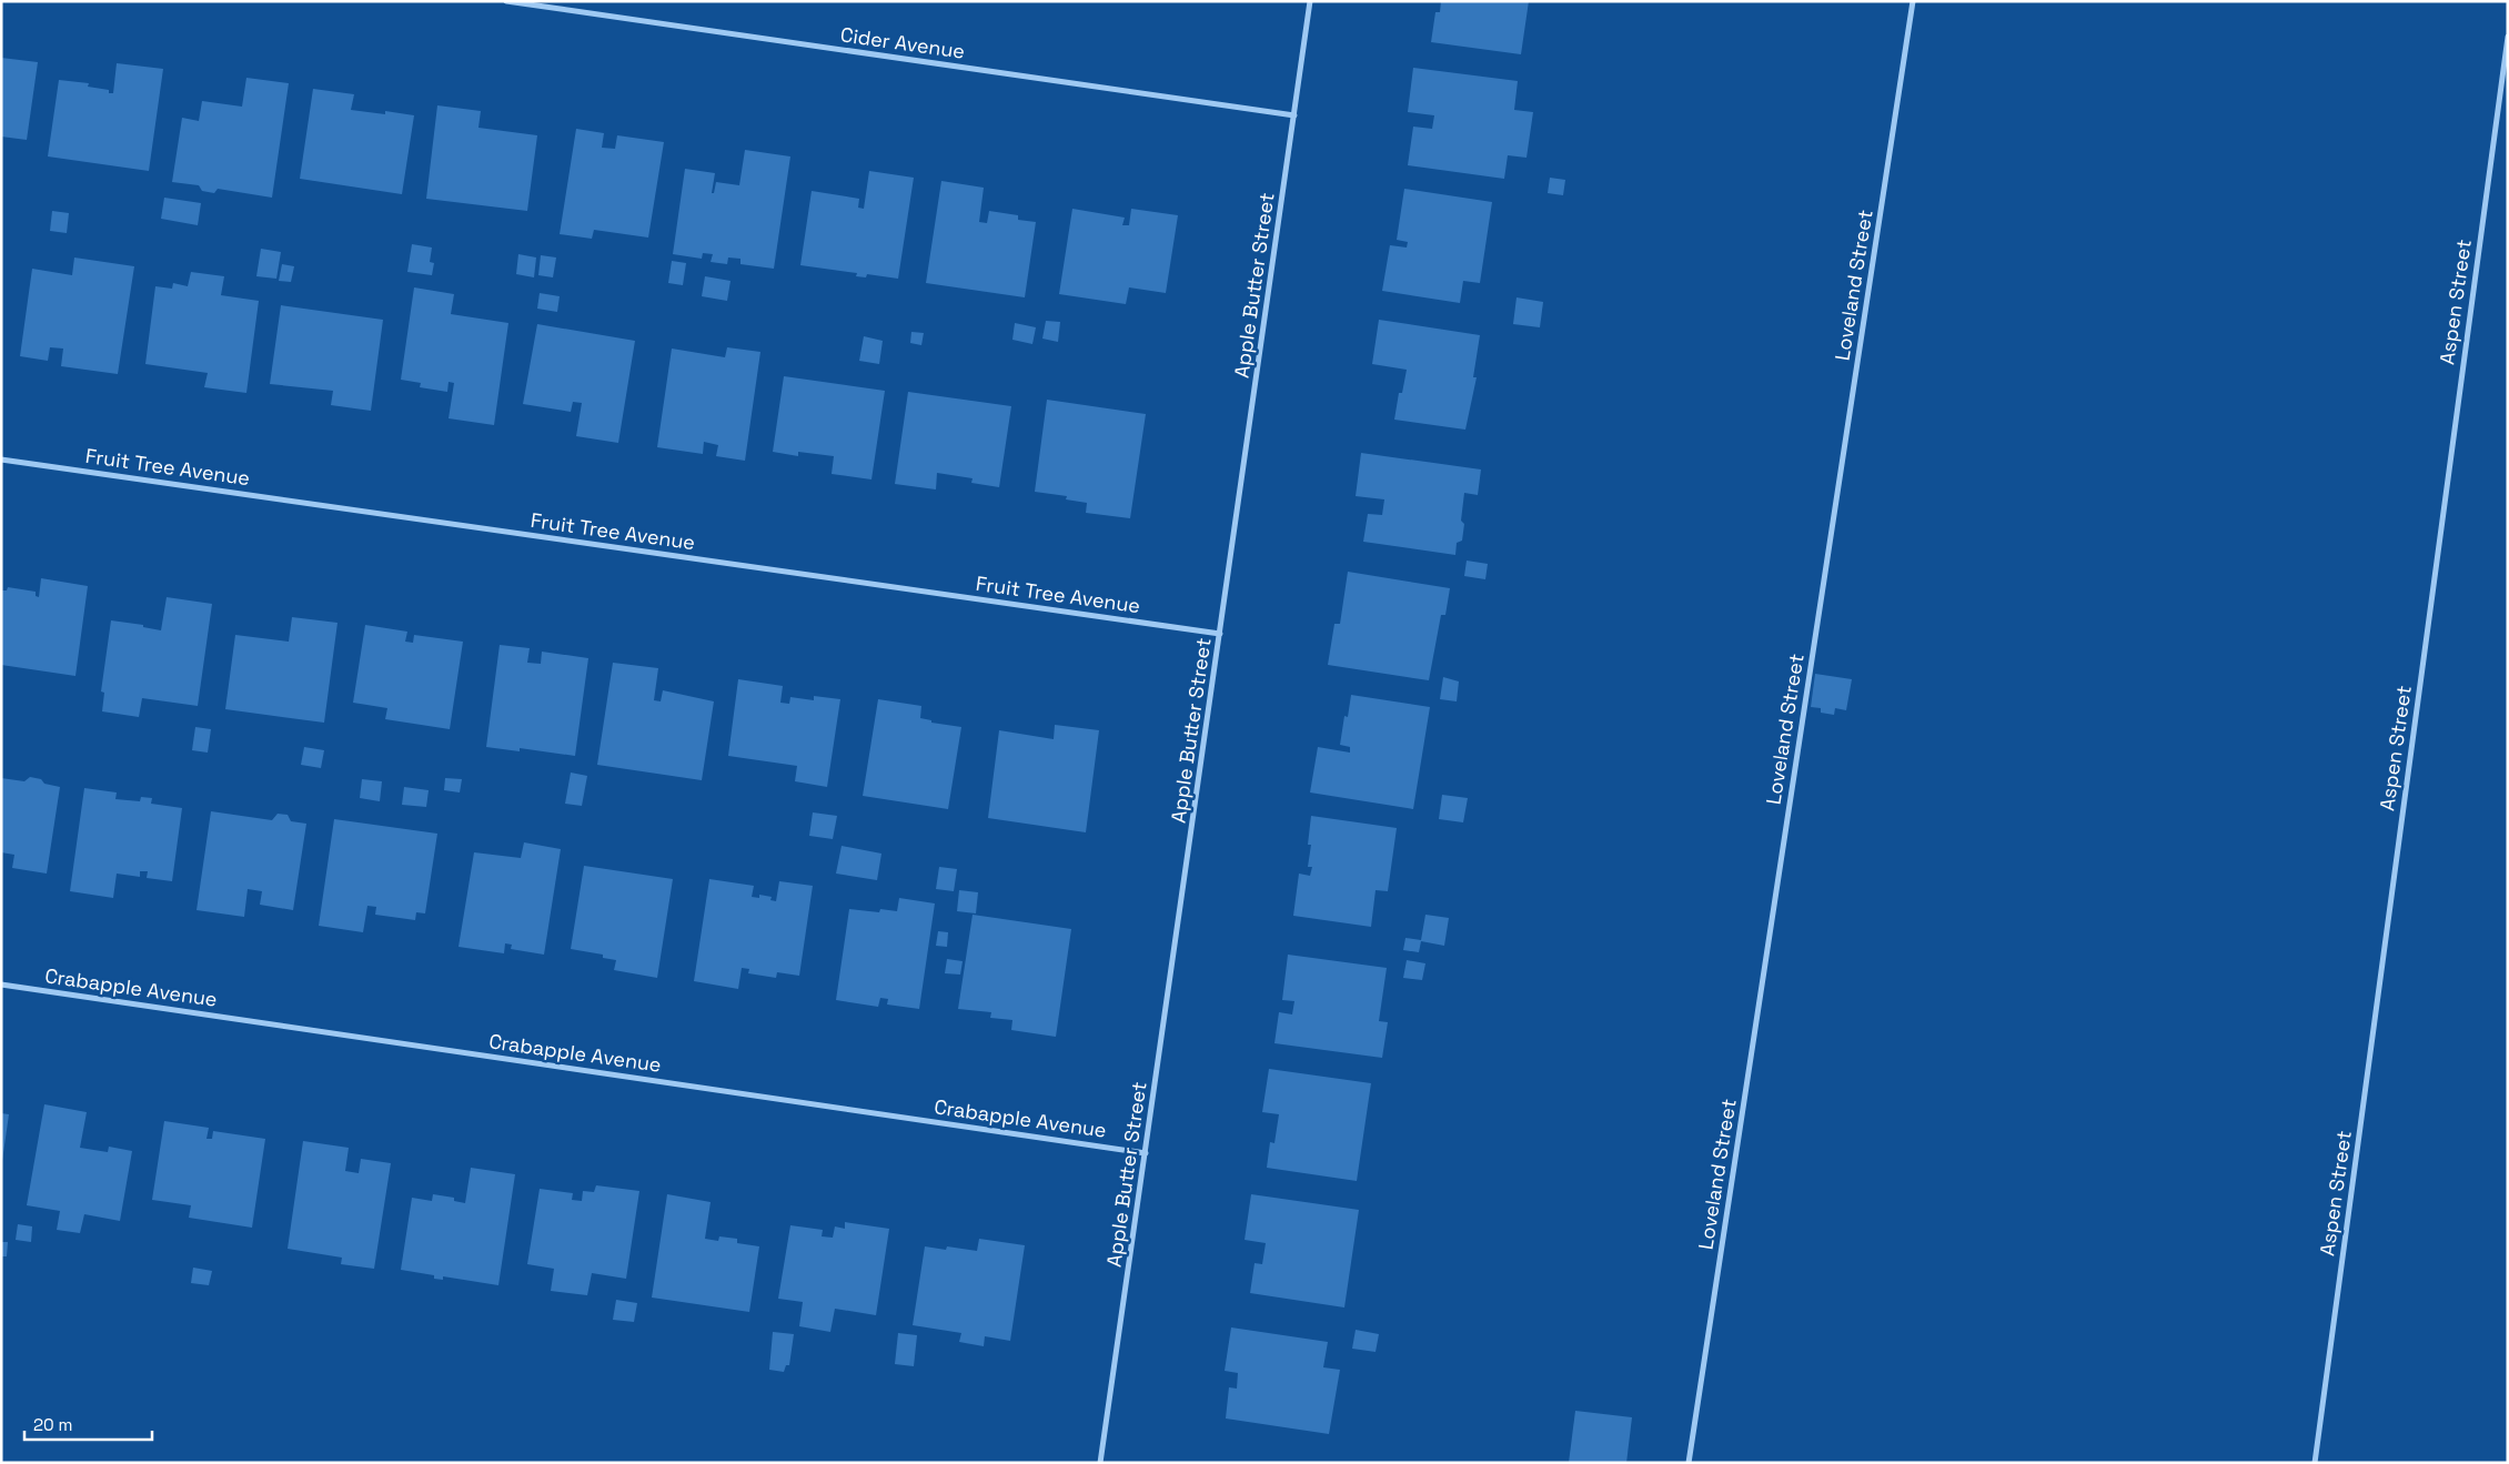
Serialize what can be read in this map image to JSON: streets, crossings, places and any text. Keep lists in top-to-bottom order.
{
  "streets": {
    "street": [
      "Cider Avenue",
      "Apple Butter Street",
      "Loveland Street",
      "Aspen Street",
      "Fruit Tree Avenue",
      "Crabapple Avenue"
    ]
  },
  "crossings": [
    ["Cider Avenue", "Apple Butter Street"],
    ["Apple Butter Street", "Fruit Tree Avenue"],
    ["Apple Butter Street", "Crabapple Avenue"]
  ],
  "scale_bar": "20 m"
}
